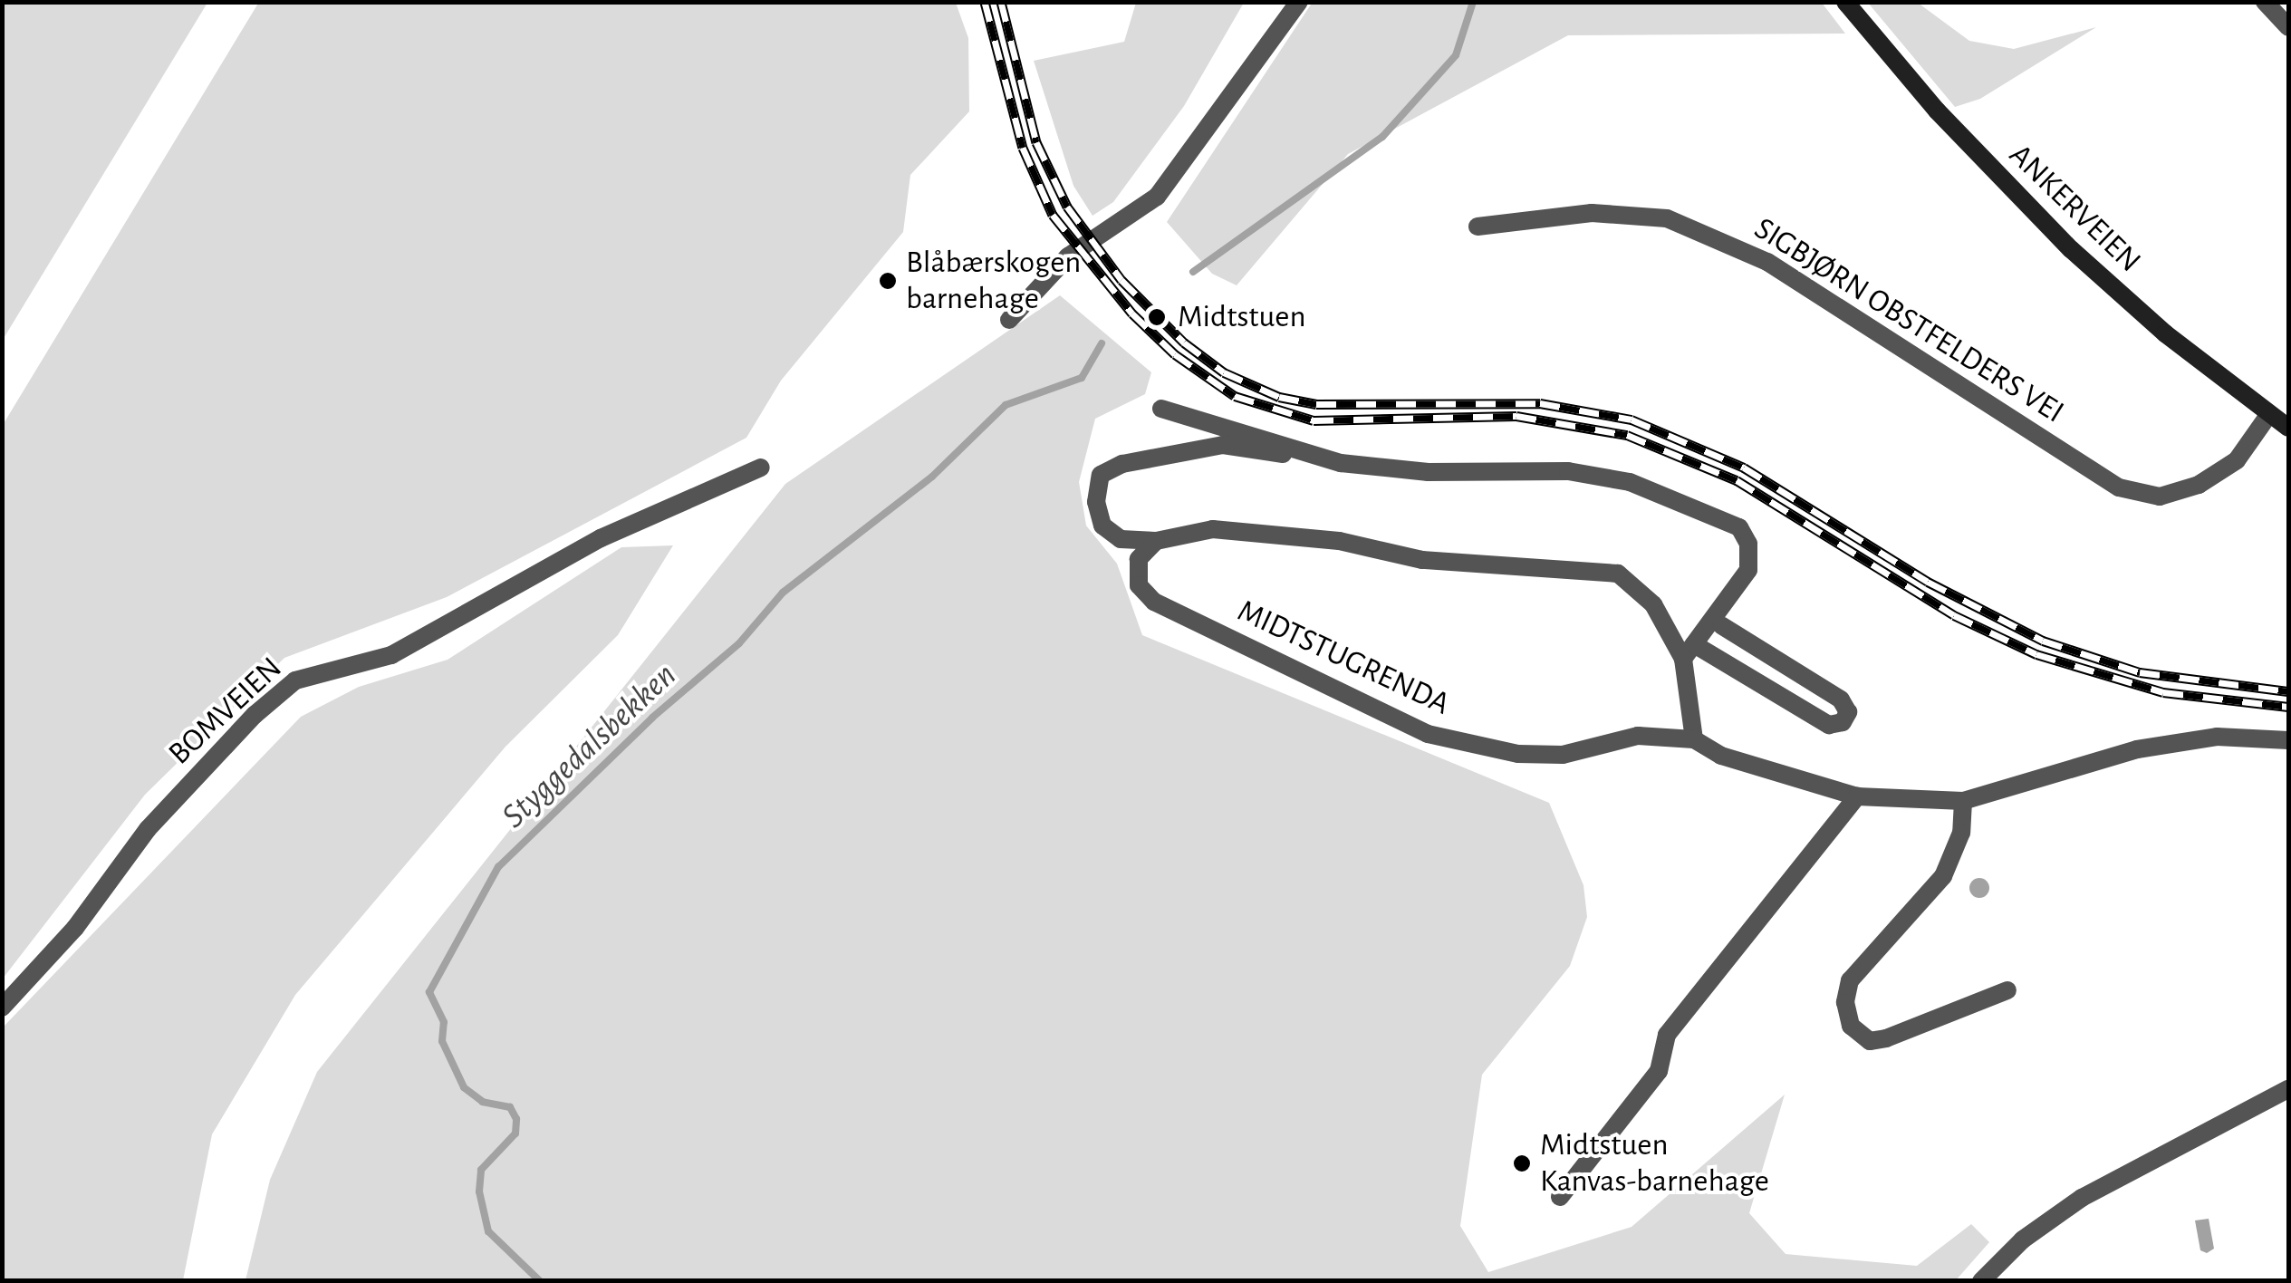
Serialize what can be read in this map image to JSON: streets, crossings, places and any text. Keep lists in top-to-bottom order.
{
  "streets": {
    "main road": ["ANKERVEIEN"],
    "street": ["SIGBJØRN OBSTFELDERS VEI", "MIDTSTUGRENDA", "BOMVEIEN"]
  },
  "crossings": [
    ["ANKERVEIEN", "SIGBJØRN OBSTFELDERS VEI"]
  ],
  "water": ["Styggedalsbekken"],
  "places": ["Blåbærskogen barnehage", "Midtstuen", "Midtstuen Kanvas-barnehage"]
}
